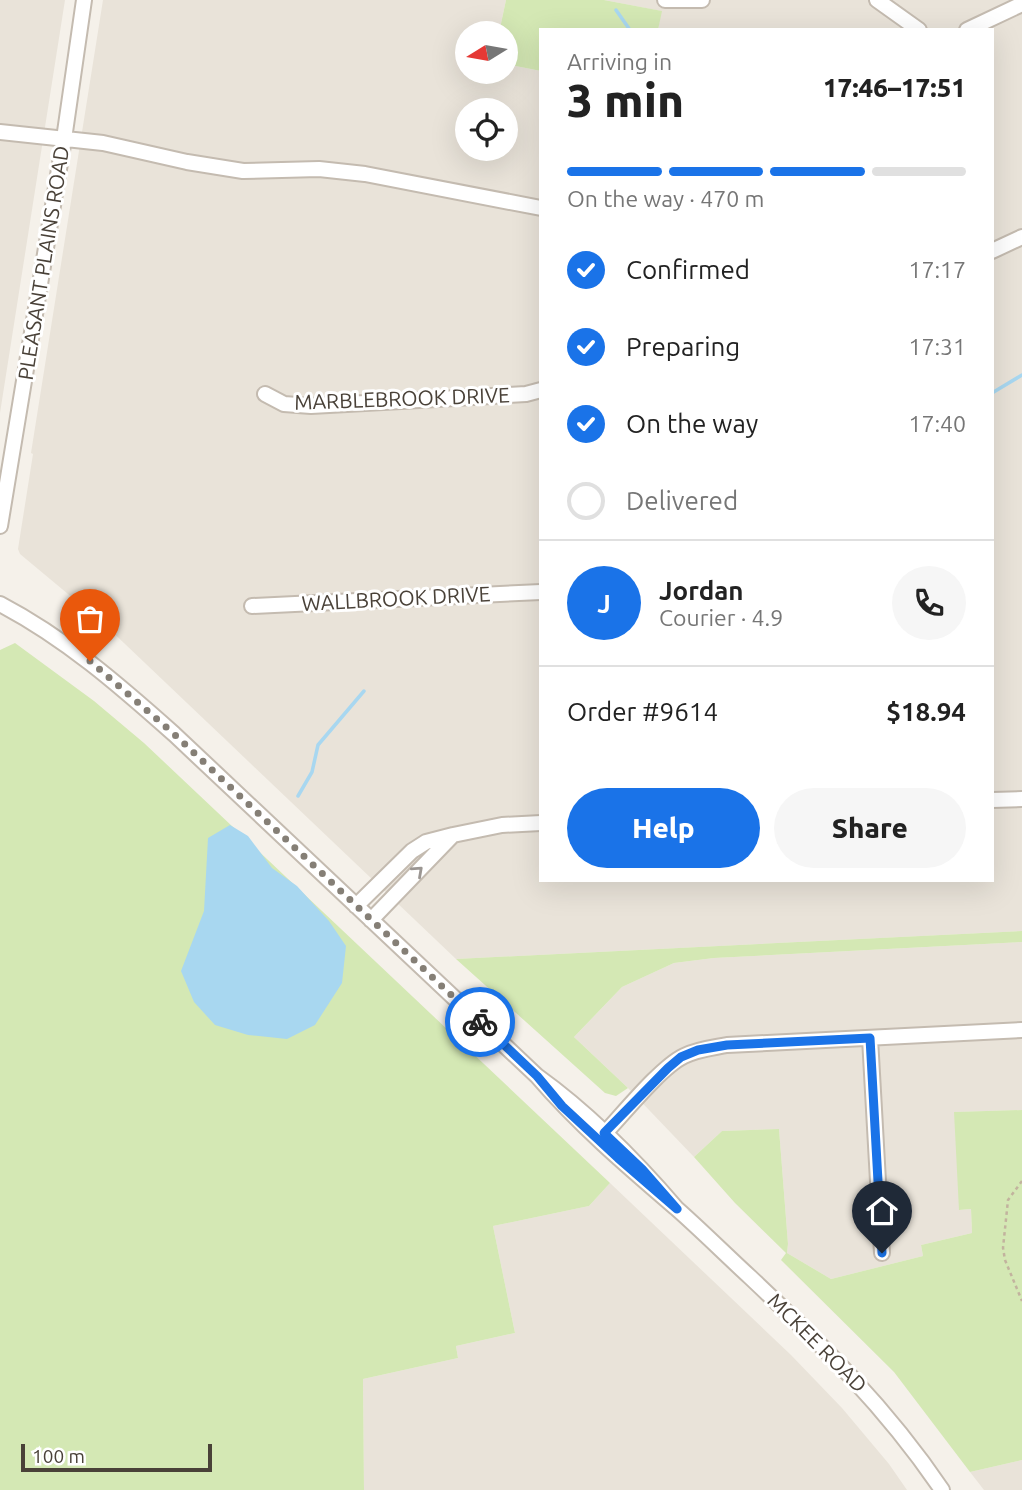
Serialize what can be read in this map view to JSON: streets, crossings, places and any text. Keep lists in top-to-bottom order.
{
  "streets": {
    "street": [
      "PLEASANT PLAINS ROAD",
      "MARBLEBROOK DRIVE",
      "WALLBROOK DRIVE",
      "MCKEE ROAD"
    ]
  },
  "scale_bar": "100 m",
  "north": "left",
  "page": {
    "heading": ["3 min", "Arriving in", "17:46–17:51"],
    "panel": [
      "Jordan",
      "Courier · 4.9",
      "Order #9614",
      "$18.94"
    ],
    "bar": "On the way · 470 m",
    "list": [
      ["Confirmed", "17:17"],
      ["Preparing", "17:31"],
      ["On the way", "17:40"],
      "Delivered"
    ],
    "round": "J",
    "buttons": ["Help", "Share"],
    "scale": "100 m"
  }
}
